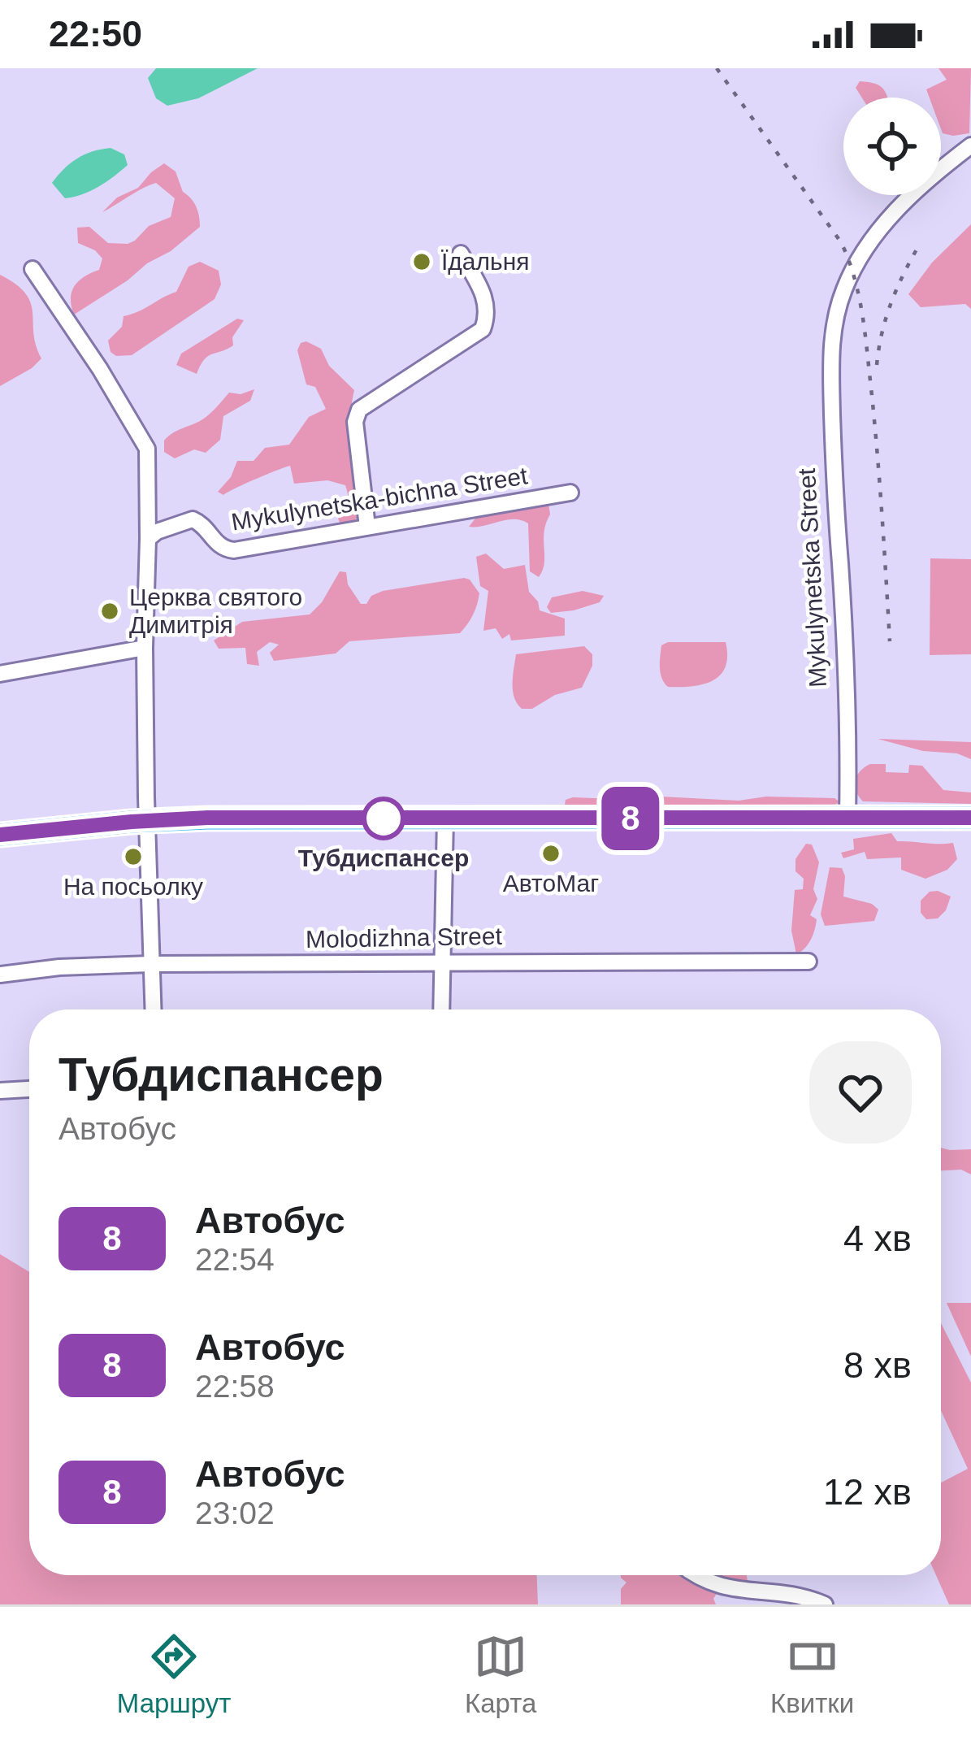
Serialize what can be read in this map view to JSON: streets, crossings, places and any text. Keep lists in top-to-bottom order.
{
  "streets": {
    "street": ["Mykulynetska-bichna Street", "Mykulynetska Street", "Molodizhna Street"]
  },
  "places": [
    "Їдальня",
    "Церква святого Димитрія",
    "Тубдиспансер",
    "АвтоМаг",
    "На посьолку"
  ],
  "lines": ["bus line 8"],
  "page": {
    "status": "22:50",
    "on_map": "8",
    "heading": ["Тубдиспансер", "Автобус"],
    "list": [
      {
        "mark": "8",
        "name": "Автобус",
        "note": "22:54",
        "value": "4 хв"
      },
      {
        "mark": "8",
        "name": "Автобус",
        "note": "22:58",
        "value": "8 хв"
      },
      {
        "mark": "8",
        "name": "Автобус",
        "note": "23:02",
        "value": "12 хв"
      }
    ],
    "tabs": ["Маршрут", "Карта", "Квитки"]
  }
}
